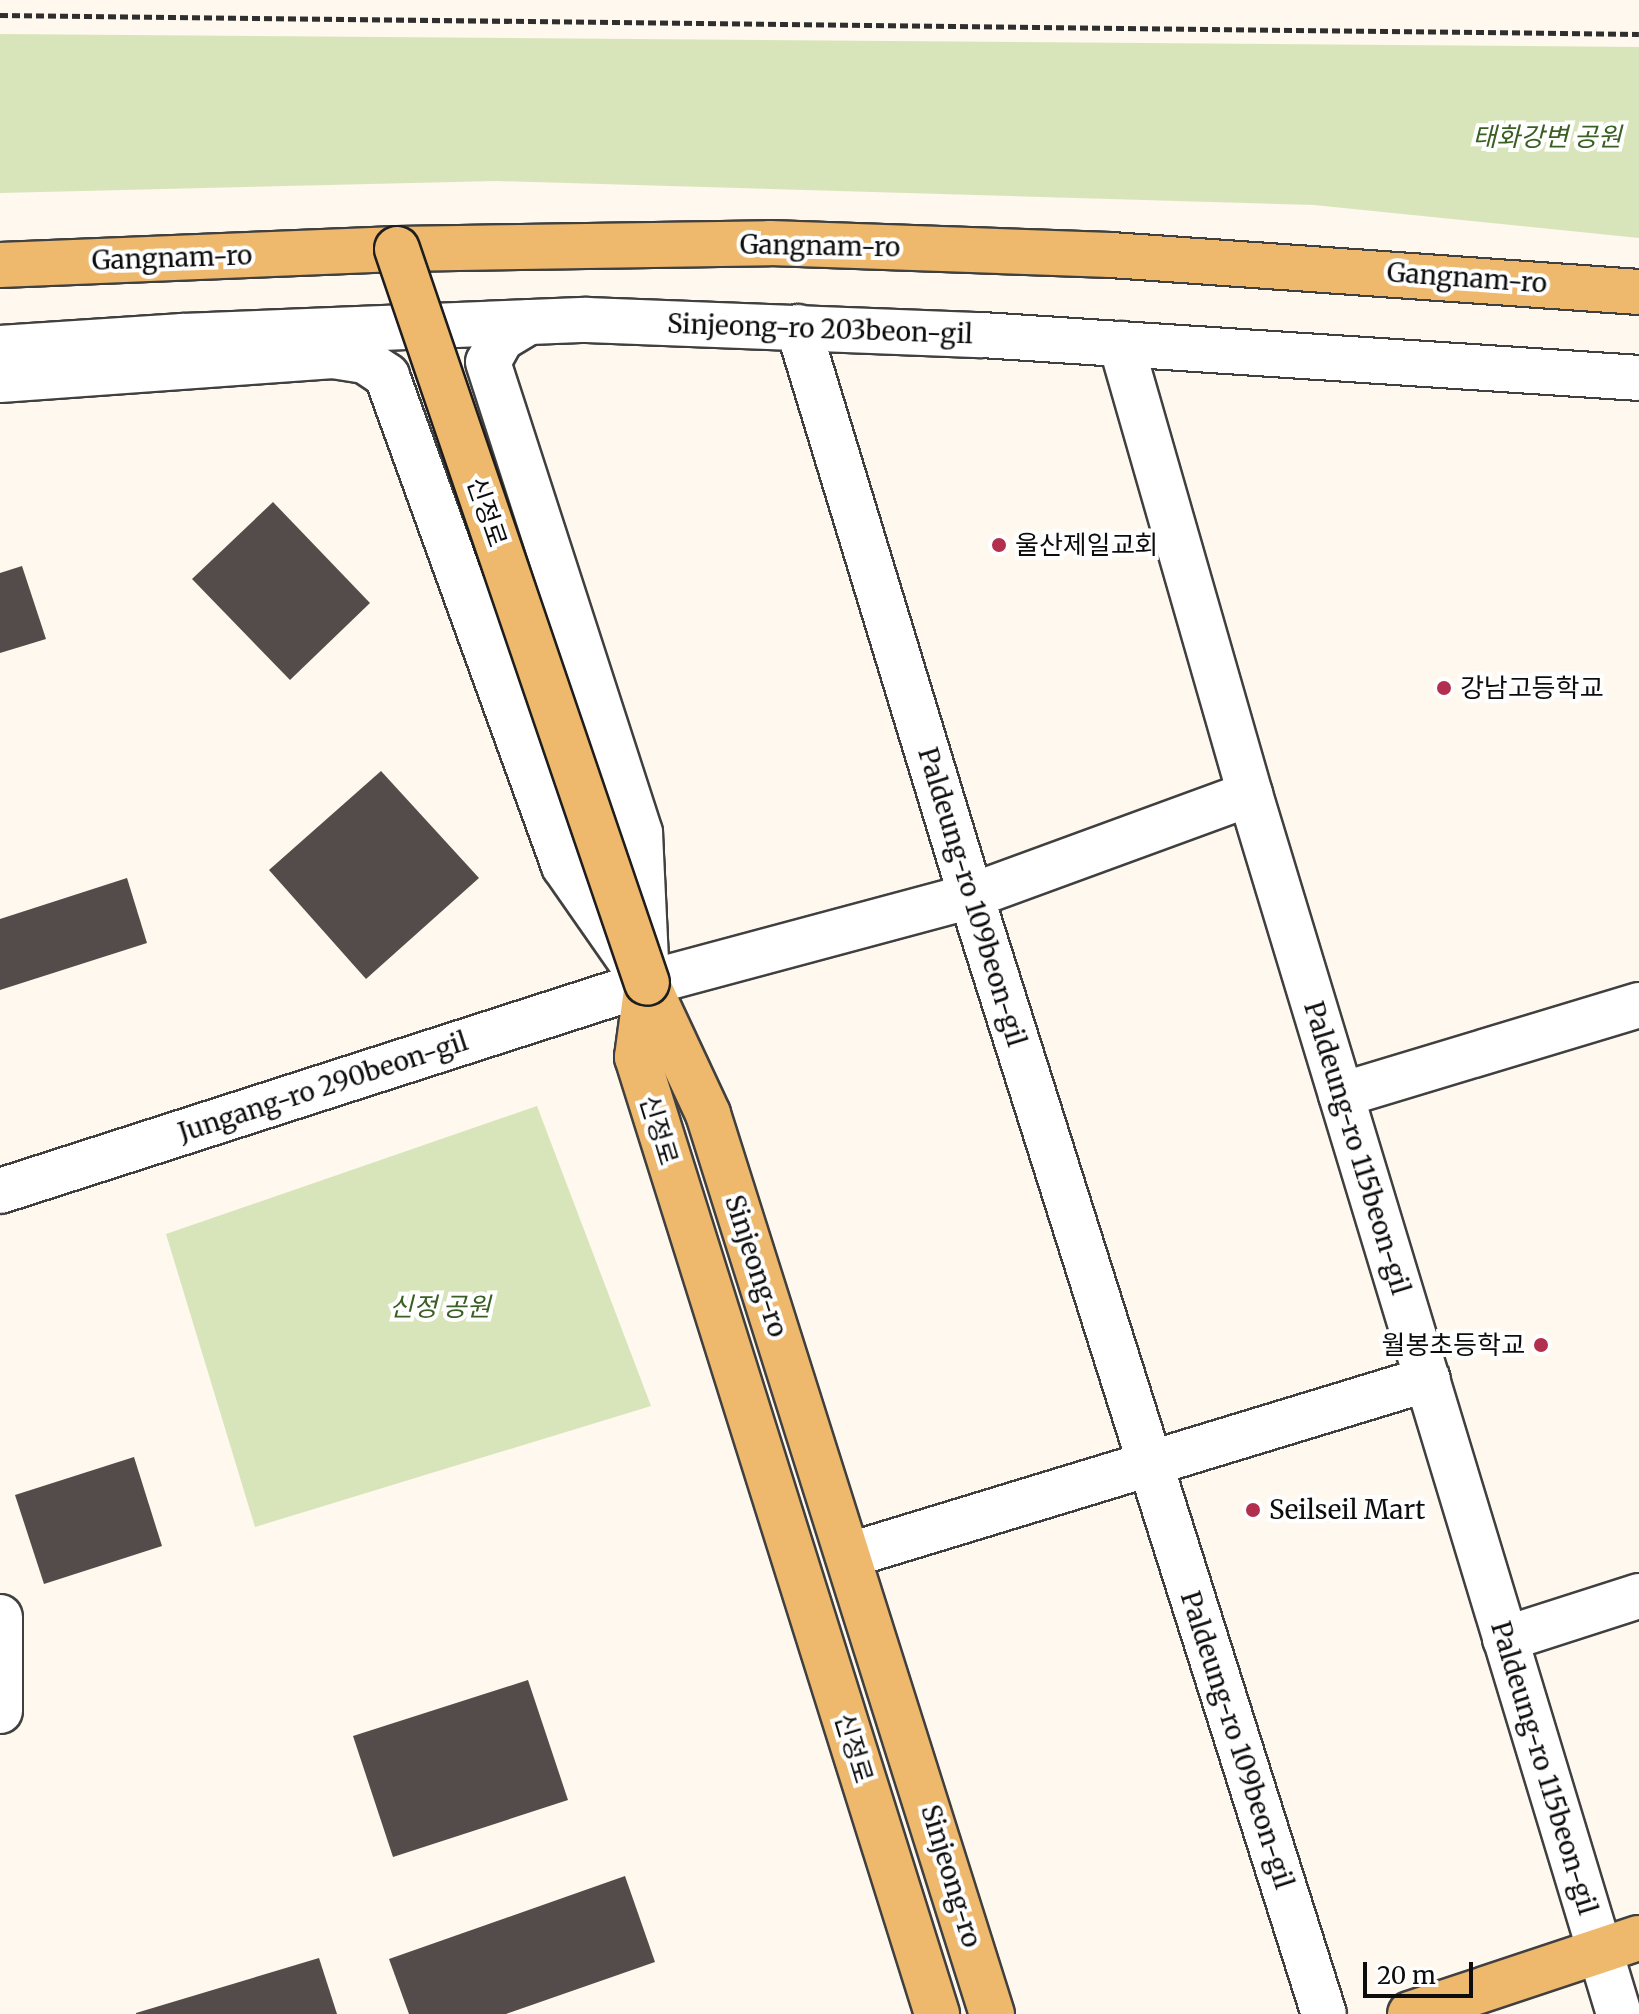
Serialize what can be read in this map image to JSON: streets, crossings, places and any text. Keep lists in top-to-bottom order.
{
  "streets": {
    "main road": ["Gangnam-ro", "신정로", "Sinjeong-ro"],
    "street": [
      "Sinjeong-ro 203beon-gil",
      "Paldeung-ro 109beon-gil",
      "Jungang-ro 290beon-gil",
      "Paldeung-ro 115beon-gil"
    ]
  },
  "crossings": [
    ["Gangnam-ro", "신정로"],
    ["Sinjeong-ro 203beon-gil", "Paldeung-ro 109beon-gil"],
    ["Sinjeong-ro 203beon-gil", "Paldeung-ro 115beon-gil"],
    ["신정로", "Jungang-ro 290beon-gil"],
    ["신정로", "Sinjeong-ro"],
    ["Paldeung-ro 109beon-gil", "Jungang-ro 290beon-gil"],
    ["Jungang-ro 290beon-gil", "Paldeung-ro 115beon-gil"],
    ["Jungang-ro 290beon-gil", "Sinjeong-ro"]
  ],
  "parks": ["태화강변 공원", "신정 공원"],
  "places": [
    "울산제일교회",
    "강남고등학교",
    "월봉초등학교",
    "Seilseil Mart"
  ],
  "scale_bar": "20 m"
}
